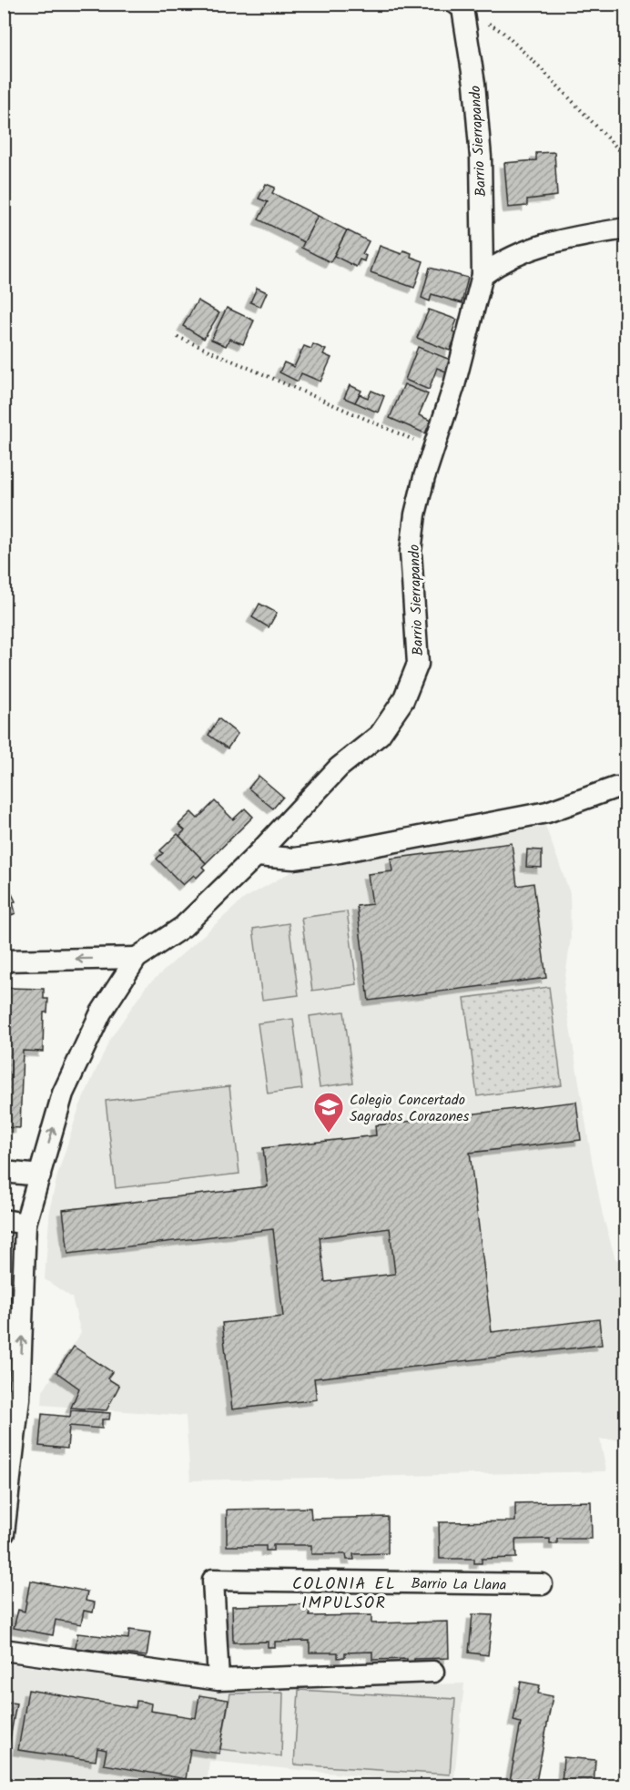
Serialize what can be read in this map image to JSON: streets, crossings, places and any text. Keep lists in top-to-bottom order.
{
  "streets": {
    "street": ["Barrio Sierrapando", "Barrio La Llana"]
  },
  "districts": ["COLONIA EL IMPULSOR"],
  "places": {
    "school or university": ["Colegio Concertado Sagrados Corazones"]
  }
}
